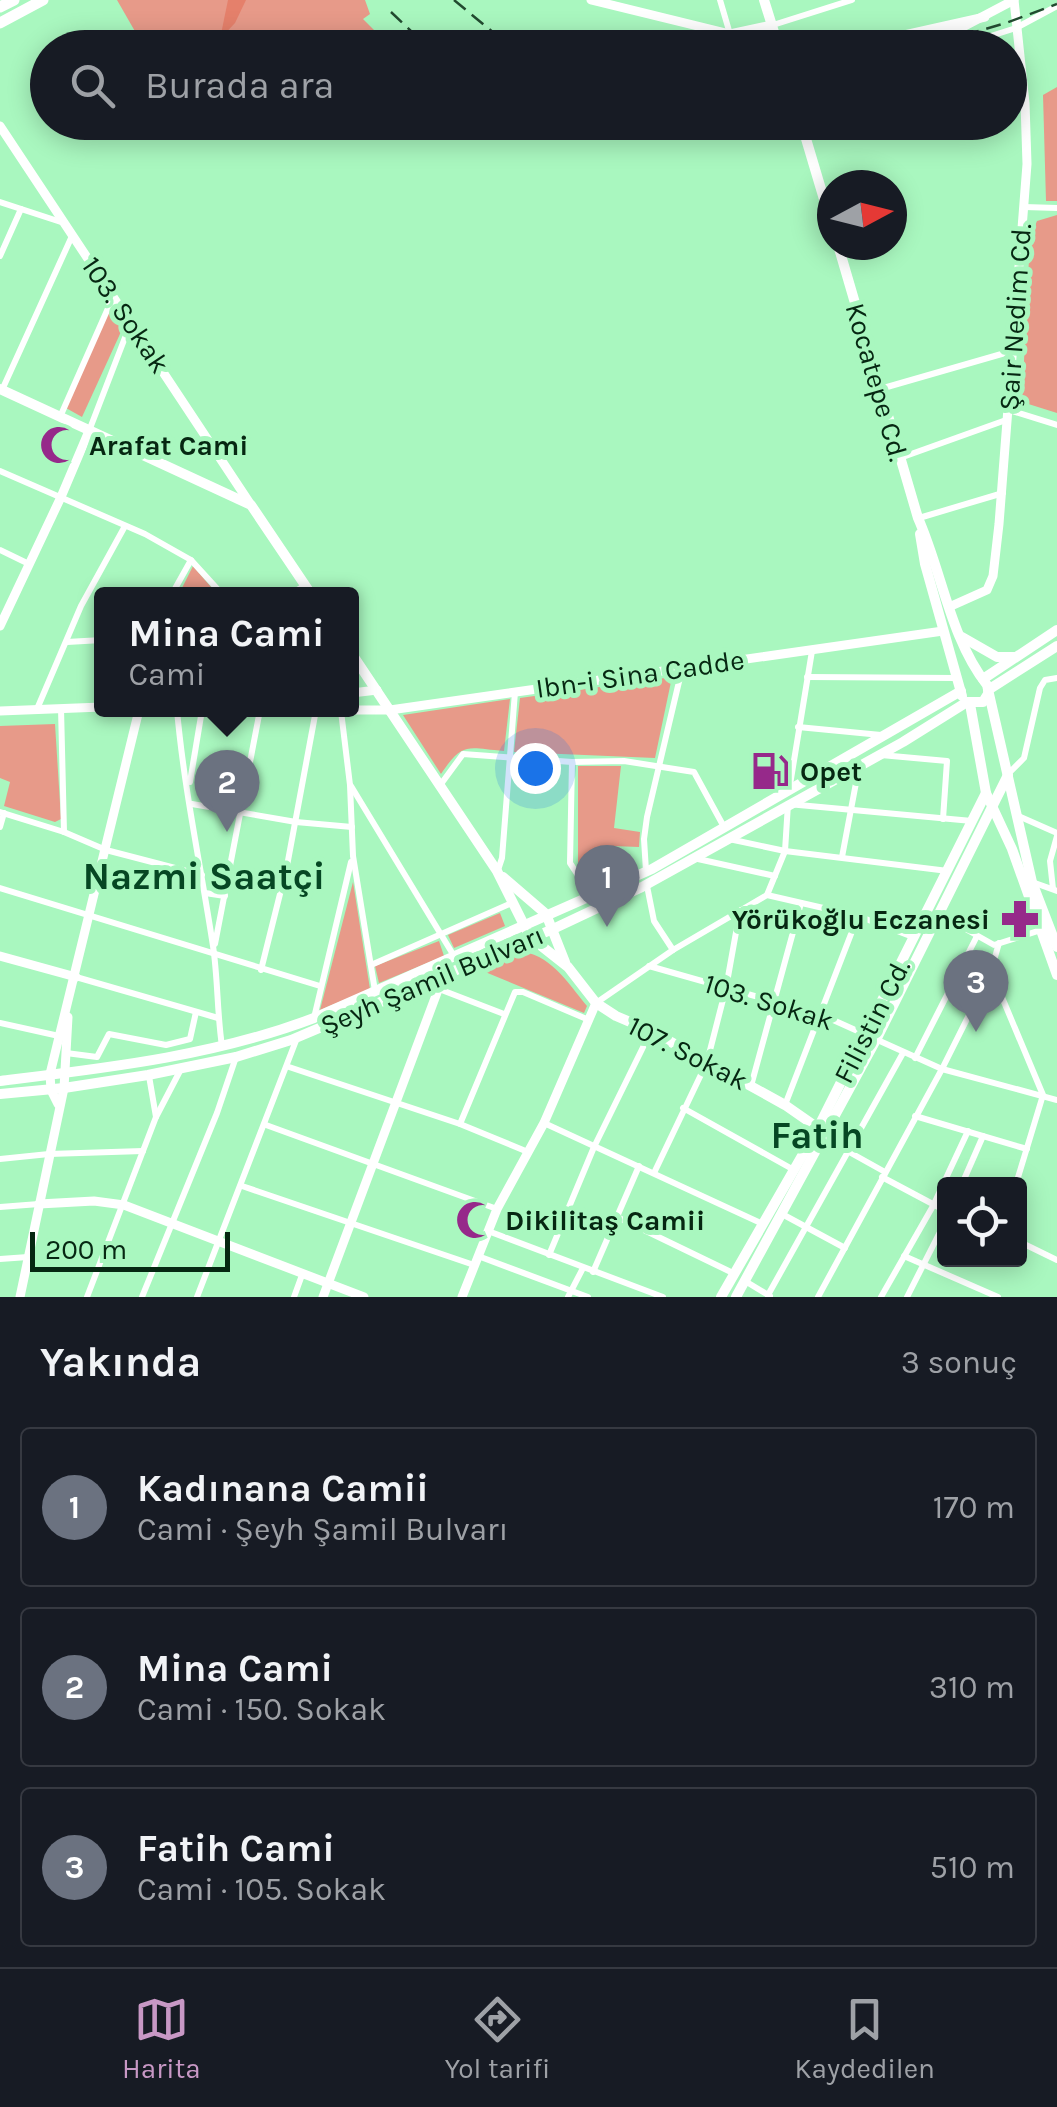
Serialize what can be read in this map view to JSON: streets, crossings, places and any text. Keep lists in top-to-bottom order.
{
  "streets": {
    "main road": [
      "103. Sokak",
      "Kocatepe Cd.",
      "Şeyh Şamil Bulvarı",
      "Filistin Cd.",
      "107. Sokak"
    ],
    "street": ["Şair Nedim Cd.", "Ibn-i Sina Cadde"]
  },
  "crossings": [
    ["103. Sokak", "Filistin Cd."],
    ["Şair Nedim Cd.", "Kocatepe Cd."],
    ["Kocatepe Cd.", "Ibn-i Sina Cadde"],
    ["Kocatepe Cd.", "Şeyh Şamil Bulvarı"],
    ["Kocatepe Cd.", "Filistin Cd."],
    ["Filistin Cd.", "107. Sokak"]
  ],
  "districts": ["Nazmi Saatçi", "Fatih"],
  "places": {
    "mosque": ["Arafat Cami", "Dikilitaş Camii"],
    "fuel station": ["Opet"],
    "pharmacy": ["Yörükoğlu Eczanesi"]
  },
  "scale_bar": "200 m",
  "north": "right",
  "page": {
    "search": "Burada ara",
    "popup": ["Mina Cami", "Cami"],
    "pins": ["2", "1", "3"],
    "scale": "200 m",
    "heading": ["Yakında", "3 sonuç"],
    "list": [
      {
        "mark": "1",
        "name": "Kadınana Camii",
        "note": "Cami · Şeyh Şamil Bulvarı",
        "value": "170 m"
      },
      {
        "mark": "2",
        "name": "Mina Cami",
        "note": "Cami · 150. Sokak",
        "value": "310 m"
      },
      {
        "mark": "3",
        "name": "Fatih Cami",
        "note": "Cami · 105. Sokak",
        "value": "510 m"
      }
    ],
    "nav": ["Harita", "Yol tarifi", "Kaydedilen"]
  }
}
